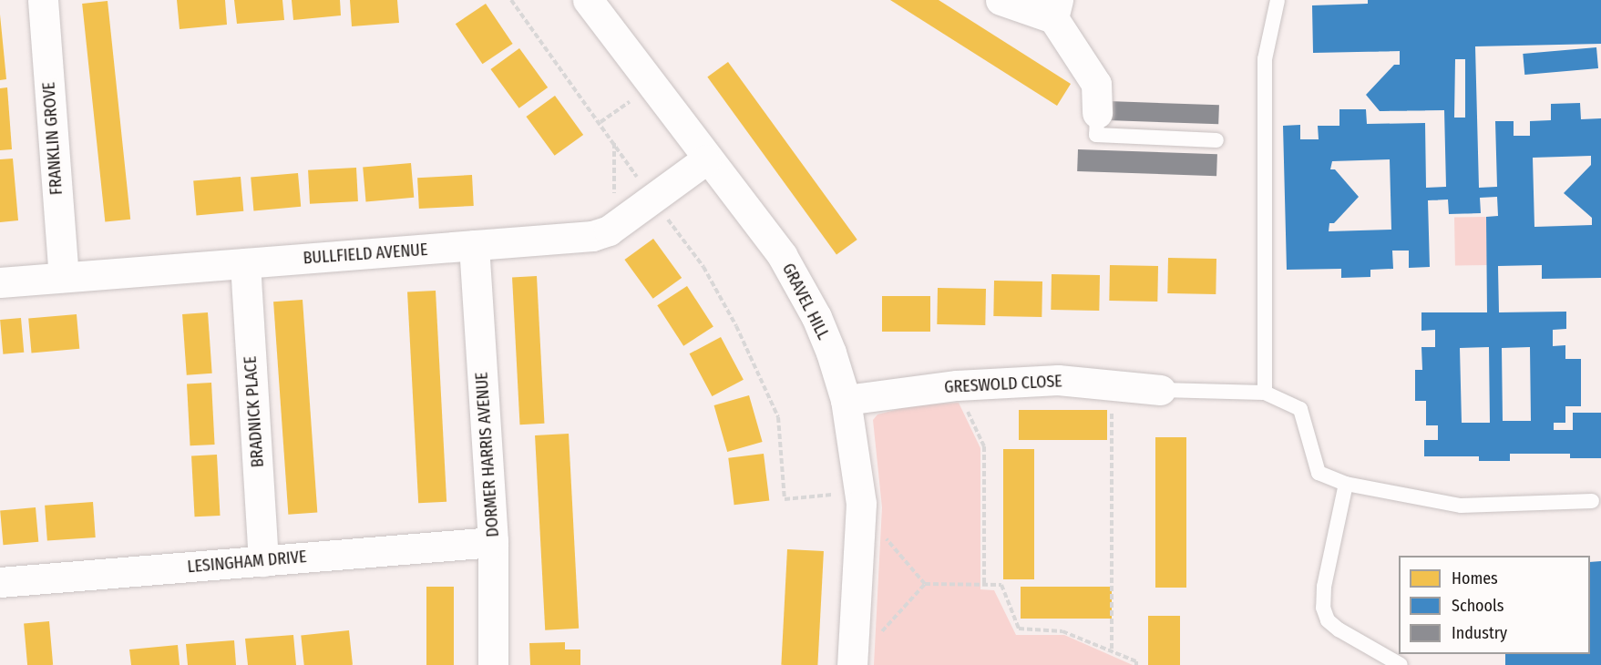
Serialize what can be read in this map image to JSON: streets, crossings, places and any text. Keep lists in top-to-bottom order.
{
  "streets": {
    "street": [
      "FRANKLIN GROVE",
      "BULLFIELD AVENUE",
      "GRAVEL HILL",
      "GRESWOLD CLOSE",
      "BRADNICK PLACE",
      "DORMER HARRIS AVENUE",
      "LESINGHAM DRIVE"
    ]
  },
  "crossings": [
    ["FRANKLIN GROVE", "BULLFIELD AVENUE"],
    ["BULLFIELD AVENUE", "GRAVEL HILL"],
    ["BULLFIELD AVENUE", "BRADNICK PLACE"],
    ["BULLFIELD AVENUE", "DORMER HARRIS AVENUE"],
    ["GRAVEL HILL", "GRESWOLD CLOSE"],
    ["BRADNICK PLACE", "LESINGHAM DRIVE"],
    ["DORMER HARRIS AVENUE", "LESINGHAM DRIVE"]
  ],
  "legend": ["Homes", "Schools", "Industry"]
}
